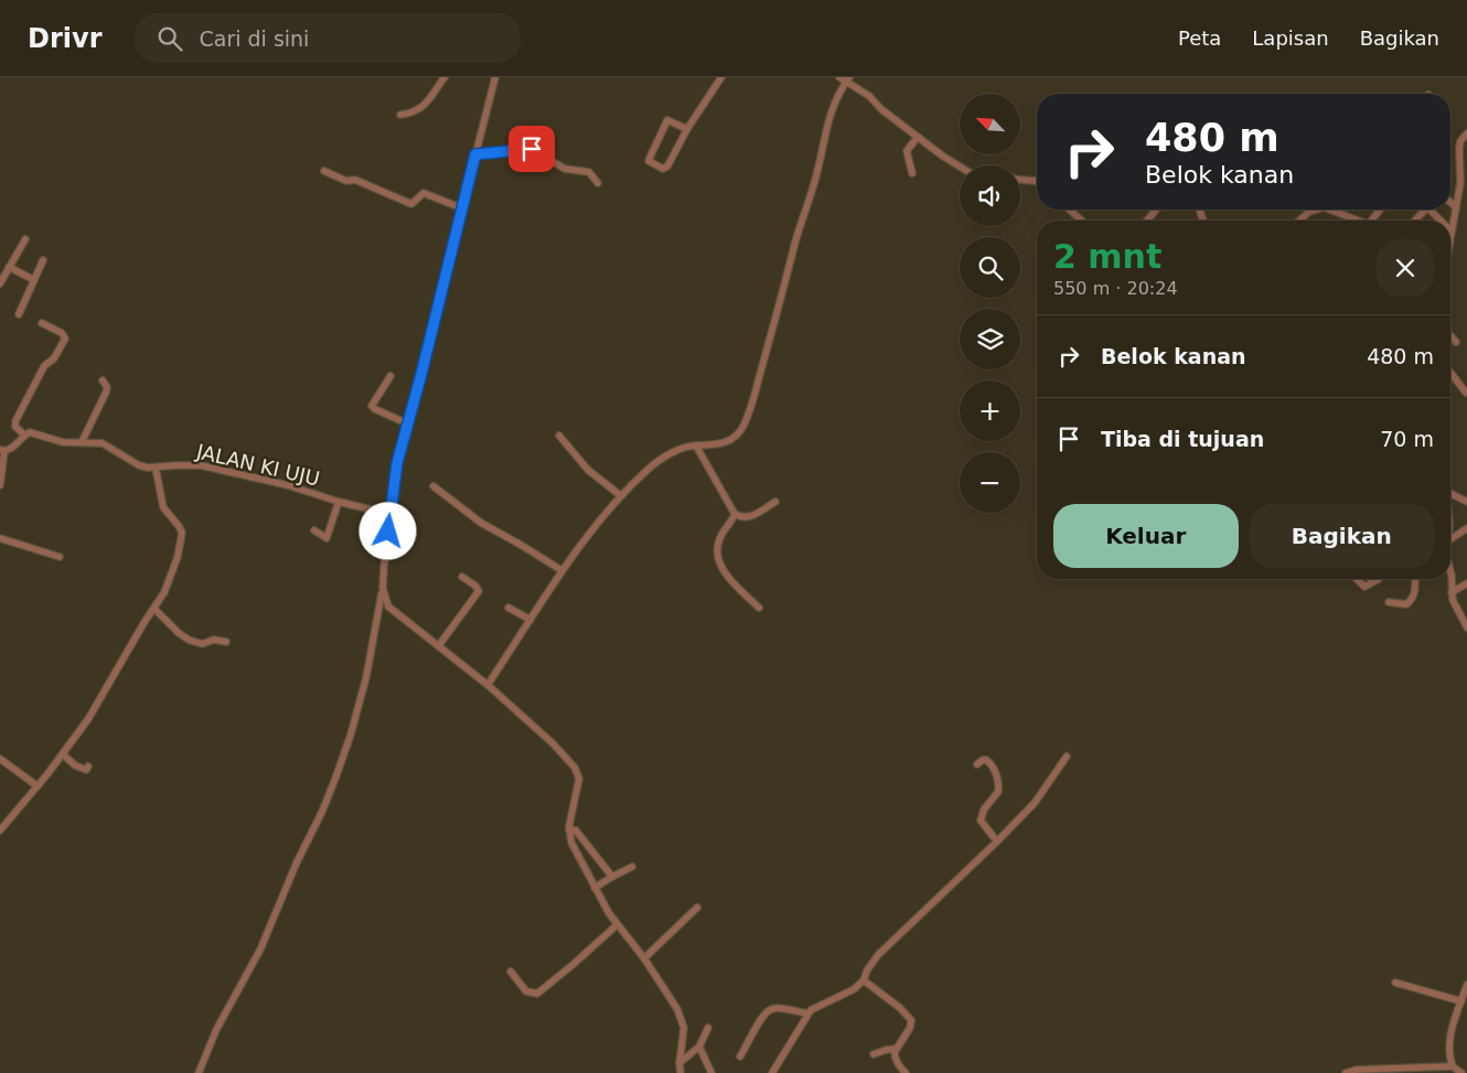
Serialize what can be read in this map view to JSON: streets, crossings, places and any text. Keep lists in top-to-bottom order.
{
  "streets": {
    "street": ["JALAN KI UJU"]
  },
  "north": "top left",
  "page": {
    "header": "Drivr",
    "search": "Cari di sini",
    "nav": ["Peta", "Lapisan", "Bagikan"],
    "map_buttons": ["+", "−"],
    "turn": ["480 m", "Belok kanan"],
    "heading": ["2 mnt", "550 m · 20:24"],
    "list": [
      {
        "name": "Belok kanan",
        "value": "480 m"
      },
      {
        "name": "Tiba di tujuan",
        "value": "70 m"
      }
    ],
    "buttons": ["Keluar", "Bagikan"]
  }
}
